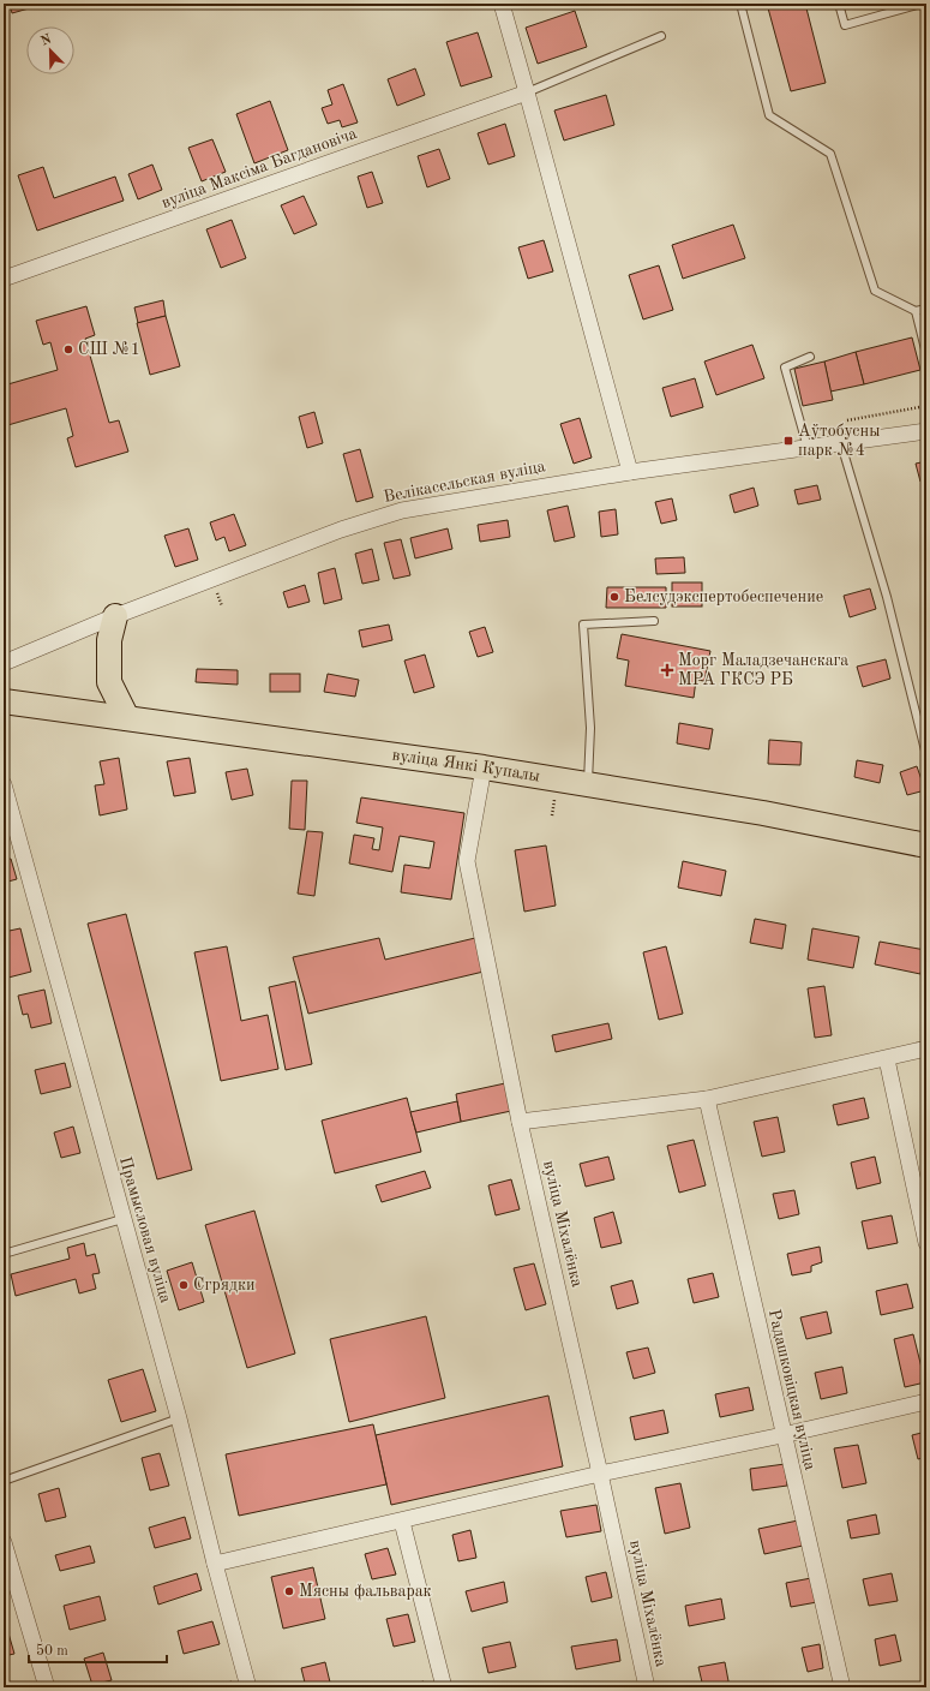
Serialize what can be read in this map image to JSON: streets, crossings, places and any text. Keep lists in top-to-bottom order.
{
  "streets": {
    "main road": ["вуліца Янкі Купалы"],
    "street": [
      "вуліца Максіма Багдановіча",
      "Велікасельская вуліца",
      "вуліца Міхалёнка",
      "Прамысловая вуліца",
      "Радашковіцкая вуліца"
    ]
  },
  "crossings": [
    ["вуліца Янкі Купалы", "вуліца Міхалёнка"]
  ],
  "places": {
    "other": [
      "СШ №1",
      "Белсудэкспертобеспечение",
      "Сгрядки",
      "Мясны фальварак"
    ],
    "transit": ["Аўтобусны парк №4"],
    "health": ["Морг Маладзечанскага МРА ГКСЭ РБ"]
  },
  "scale_bar": "50 m",
  "north": "top left"
}
